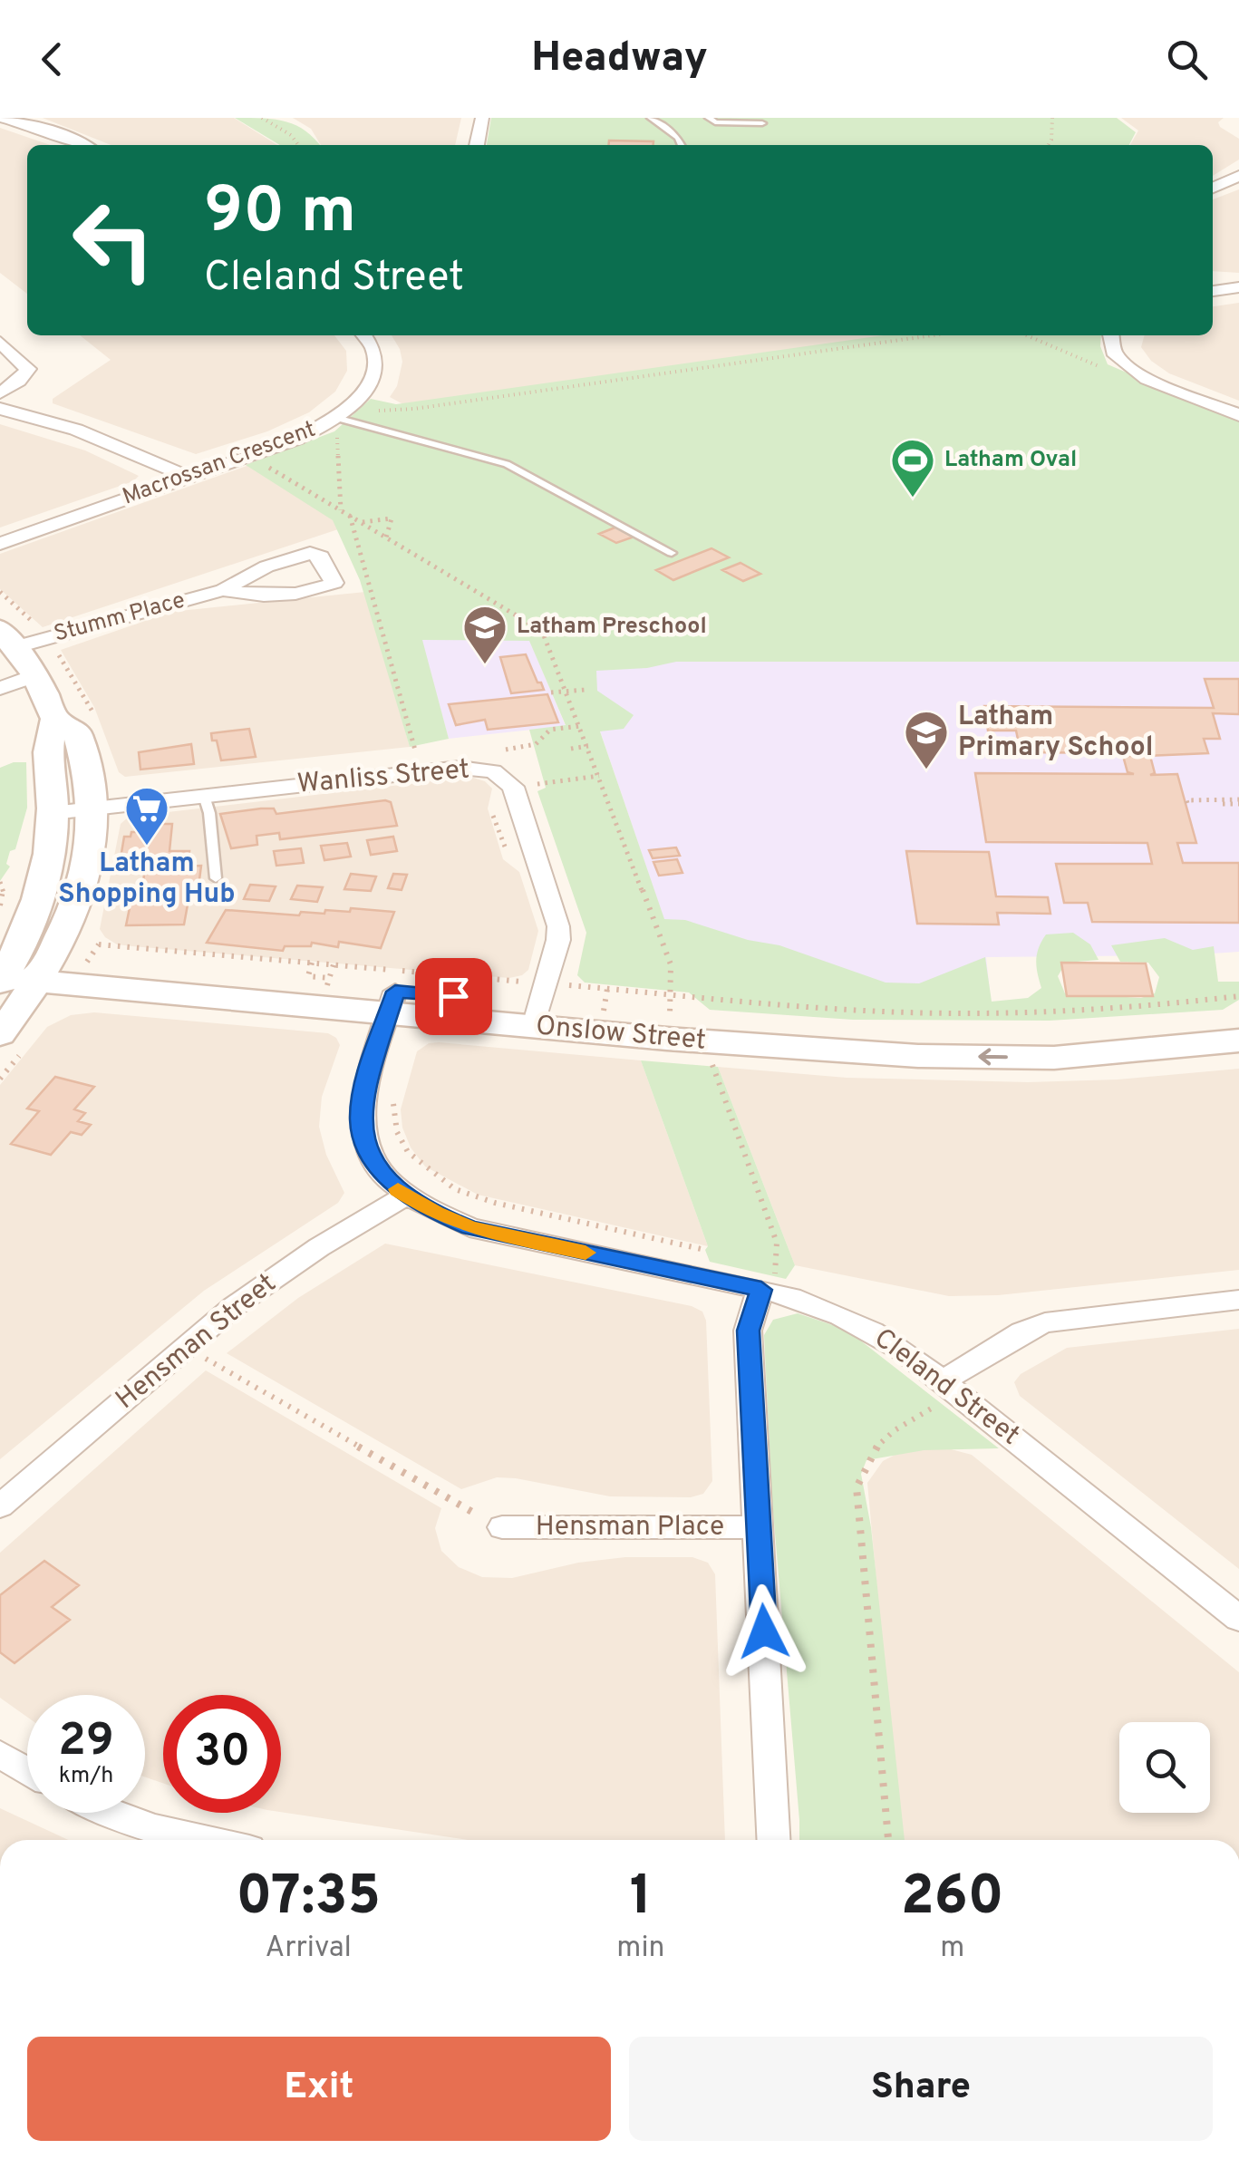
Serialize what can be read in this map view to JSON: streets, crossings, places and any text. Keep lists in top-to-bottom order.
{
  "streets": {
    "street": [
      "Macrossan Crescent",
      "Stumm Place",
      "Wanliss Street",
      "Onslow Street",
      "Hensman Street",
      "Cleland Street",
      "Hensman Place"
    ]
  },
  "crossings": [
    ["Wanliss Street", "Onslow Street"],
    ["Onslow Street", "Cleland Street"],
    ["Hensman Street", "Cleland Street"]
  ],
  "places": {
    "sports": ["Latham Oval"],
    "school or university": ["Latham Preschool", "Latham Primary School"],
    "supermarket": ["Latham Shopping Hub"]
  },
  "page": {
    "header": "Headway",
    "turn": ["90 m", "Cleland Street"],
    "speed": "29 km/h",
    "limit": "30",
    "eta": [
      "07:35",
      "Arrival",
      "1",
      "min",
      "260",
      "m"
    ],
    "buttons": ["Exit", "Share"]
  }
}
